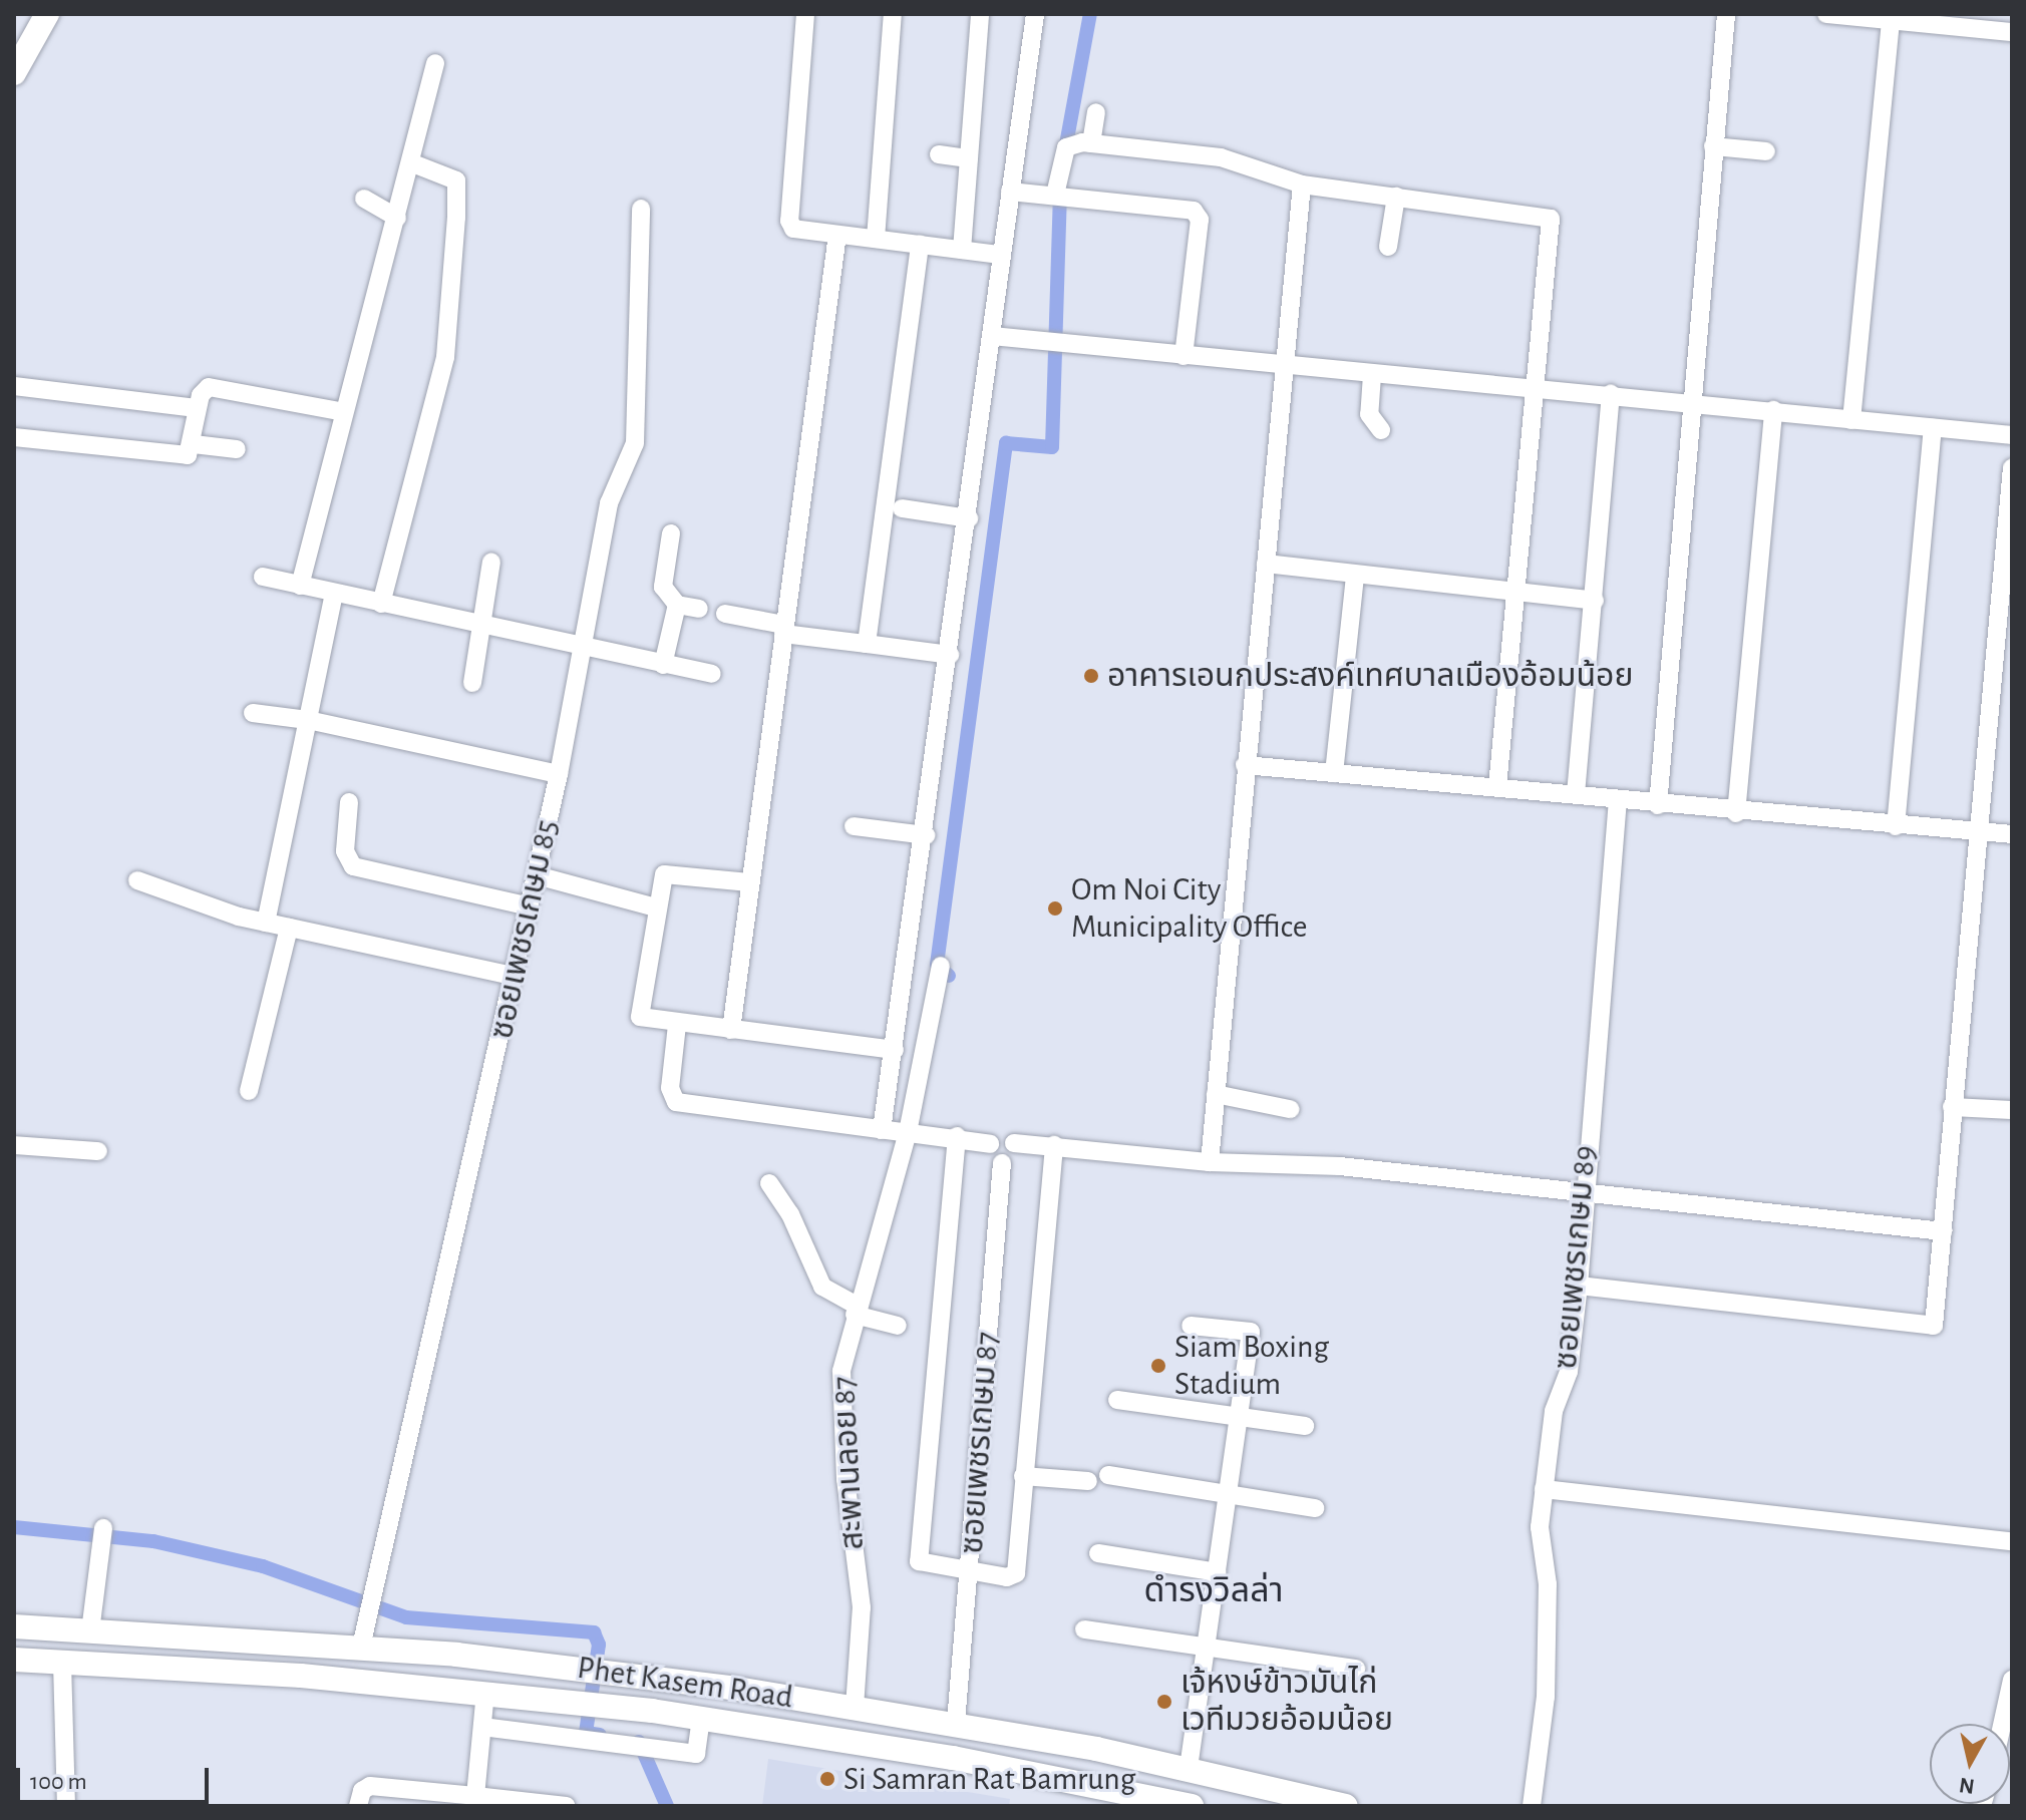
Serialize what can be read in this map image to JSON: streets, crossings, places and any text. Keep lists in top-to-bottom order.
{
  "streets": {
    "main road": ["Phet Kasem Road"],
    "street": [
      "ซอยเพชรเกษม 85",
      "ซอยเพชรเกษม 89",
      "ซอยเพชรเกษม 87",
      "สะพานลอย 87"
    ]
  },
  "crossings": [
    ["ซอยเพชรเกษม 85", "Phet Kasem Road"],
    ["ซอยเพชรเกษม 87", "Phet Kasem Road"],
    ["สะพานลอย 87", "Phet Kasem Road"]
  ],
  "districts": ["ดำรงวิลล่า"],
  "places": [
    "อาคารเอนกประสงค์เทศบาลเมืองอ้อมน้อย",
    "Om Noi City Municipality Office",
    "Siam Boxing Stadium",
    "เจ้หงษ์ข้าวมันไก่ เวทีมวยอ้อมน้อย",
    "Si Samran Rat Bamrung"
  ],
  "scale_bar": "100 m",
  "north": "bottom"
}
